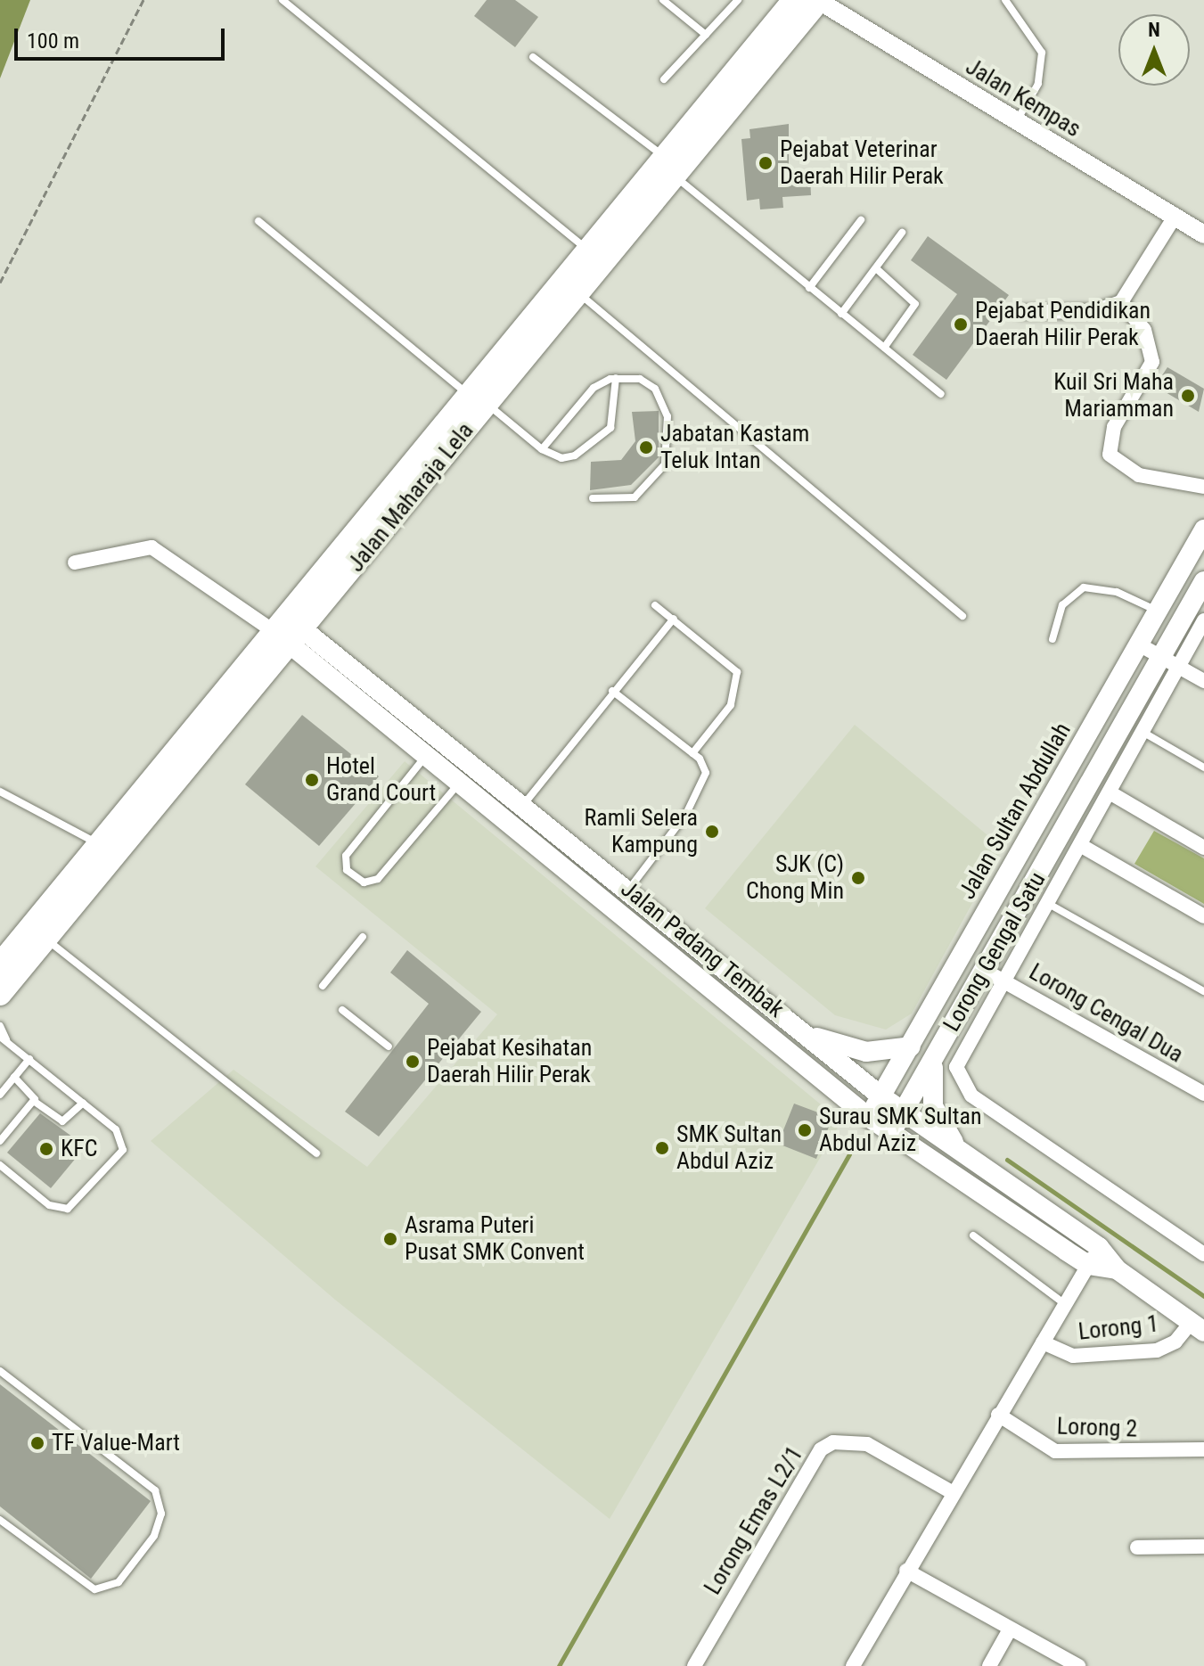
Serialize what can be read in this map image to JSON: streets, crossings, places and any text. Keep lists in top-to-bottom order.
{
  "streets": {
    "highway": ["Jalan Maharaja Lela"],
    "main road": ["Jalan Sultan Abdullah", "Jalan Padang Tembak"],
    "street": [
      "Jalan Kempas",
      "Lorong Gengal Satu",
      "Lorong Cengal Dua",
      "Lorong 1",
      "Lorong 2",
      "Lorong Emas L2/1"
    ]
  },
  "crossings": [
    ["Jalan Kempas", "Jalan Maharaja Lela"],
    ["Jalan Maharaja Lela", "Jalan Padang Tembak"],
    ["Jalan Sultan Abdullah", "Jalan Padang Tembak"],
    ["Jalan Padang Tembak", "Lorong 1"],
    ["Lorong Gengal Satu", "Lorong Cengal Dua"]
  ],
  "places": [
    "Pejabat Veterinar Daerah Hilir Perak",
    "Pejabat Pendidikan Daerah Hilir Perak",
    "Kuil Sri Maha Mariamman",
    "Jabatan Kastam Teluk Intan",
    "Hotel Grand Court",
    "Ramli Selera Kampung",
    "SJK (C) Chong Min",
    "Pejabat Kesihatan Daerah Hilir Perak",
    "Surau SMK Sultan Abdul Aziz",
    "SMK Sultan Abdul Aziz",
    "KFC",
    "Asrama Puteri Pusat SMK Convent",
    "TF Value-Mart"
  ],
  "scale_bar": "100 m",
  "north": "top"
}
